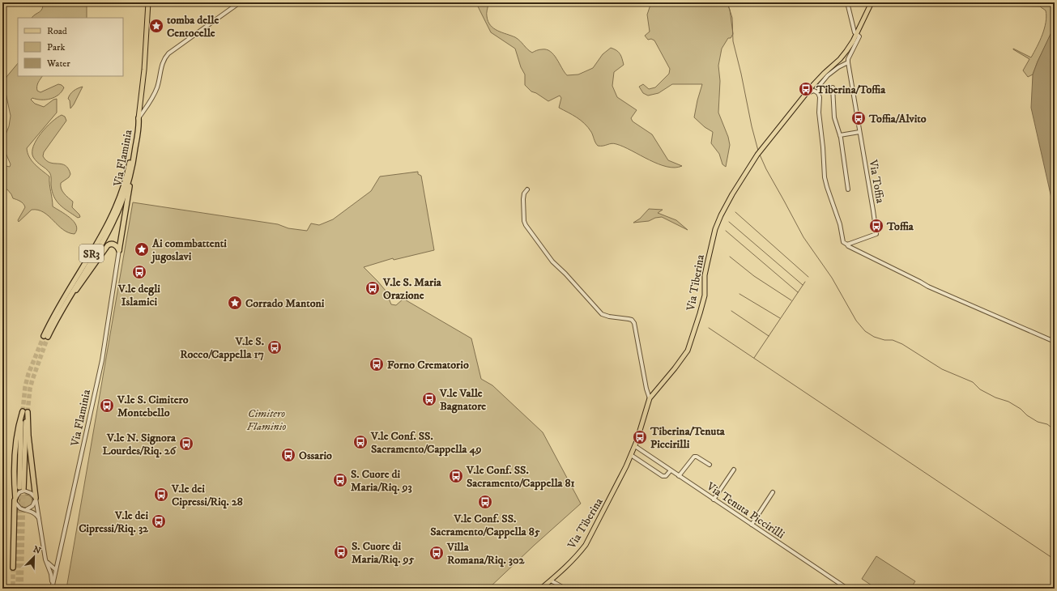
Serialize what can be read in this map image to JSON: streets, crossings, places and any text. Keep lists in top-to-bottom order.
{
  "streets": {
    "highway": ["Via Flaminia", "SR3"],
    "main road": ["Via Tiberina"],
    "street": ["Via Toffia", "Via Tenuta Piccirilli"]
  },
  "crossings": [
    ["Via Tiberina", "Via Tenuta Piccirilli"]
  ],
  "parks": ["Cimitero Flaminio"],
  "places": {
    "place": ["tomba delle Centocelle", "Ai commbattenti jugoslavi", "Corrado Mantoni"],
    "bus stop": [
      "Tiberina/Toffia",
      "Toffia/Alvito",
      "Toffia",
      "V.le degli Islamici",
      "V.le S. Maria Orazione",
      "V.le S. Rocco/Cappella 17",
      "Forno Crematorio",
      "V.le Valle Bagnatore",
      "V.le S. Cimitero Montebello",
      "Tiberina/Tenuta Piccirilli",
      "V.le Conf. SS. Sacramento/Cappella 49",
      "V.le N. Signora Lourdes/Riq. 26",
      "Ossario",
      "V.le Conf. SS. Sacramento/Cappella 81",
      "S. Cuore di Maria/Riq. 93",
      "V.le dei Cipressi/Riq. 28",
      "V.le Conf. SS. Sacramento/Cappella 85",
      "V.le dei Cipressi/Riq. 32",
      "S. Cuore di Maria/Riq. 95",
      "Villa Romana/Riq. 302"
    ]
  },
  "legend": ["Road", "Park", "Water"],
  "north": "top right"
}
